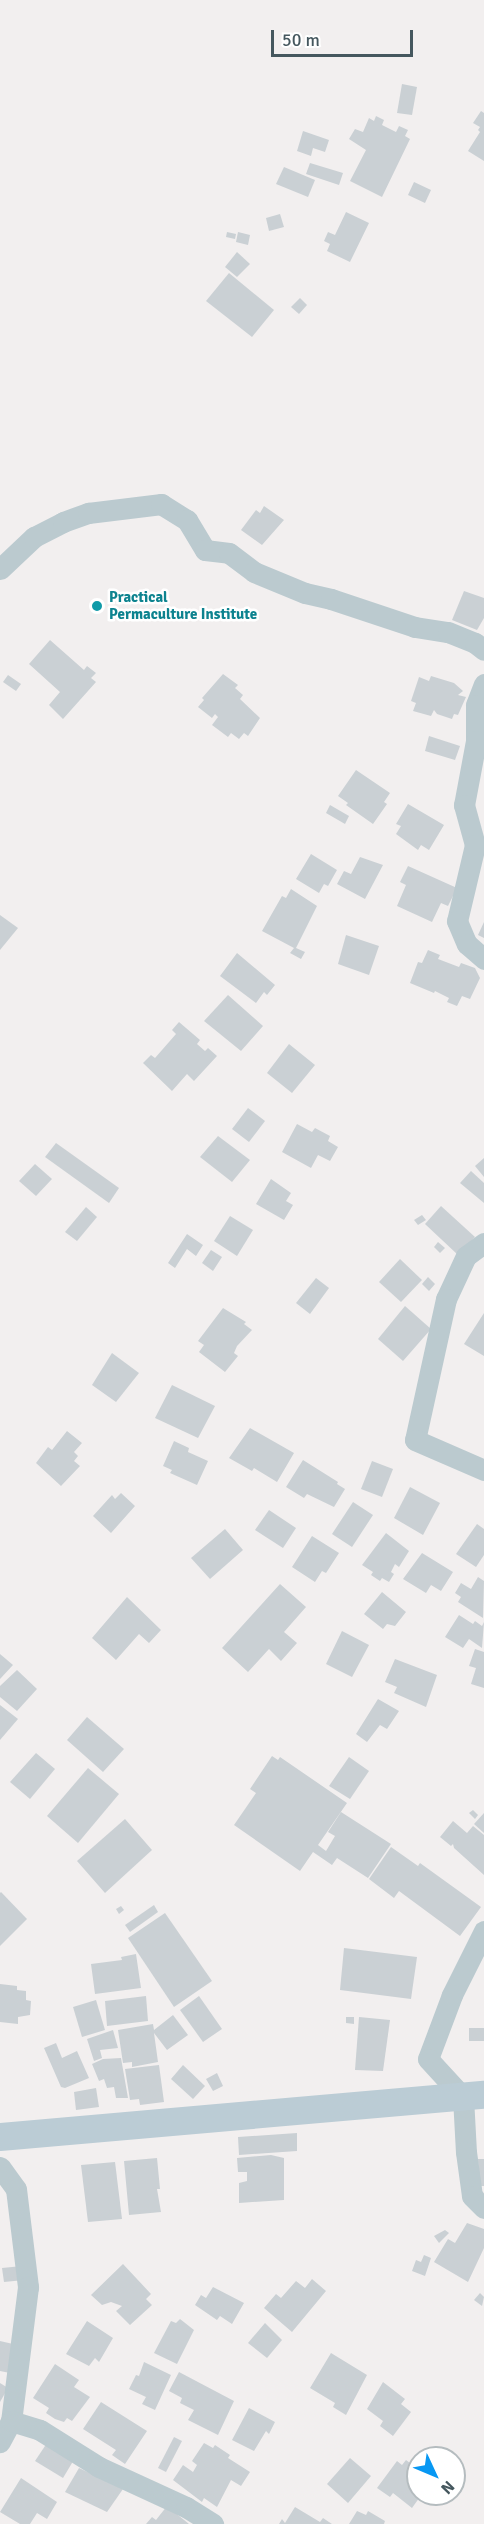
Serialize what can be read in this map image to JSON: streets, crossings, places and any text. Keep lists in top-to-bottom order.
{
  "places": ["Practical Permaculture Institute"],
  "scale_bar": "50 m",
  "north": "bottom right"
}
